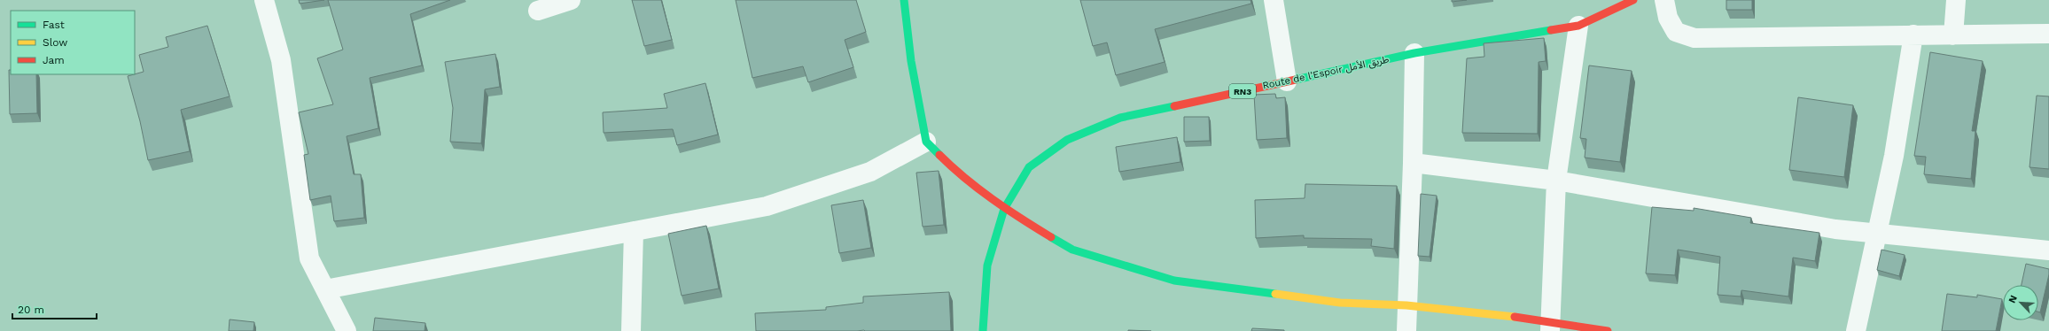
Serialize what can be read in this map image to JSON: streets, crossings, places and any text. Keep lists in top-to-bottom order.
{
  "streets": {
    "main road": ["Route de l’Espoir طريق الأمل", "RN3"]
  },
  "legend": ["Fast", "Slow", "Jam"],
  "scale_bar": "20 m",
  "north": "top left"
}
